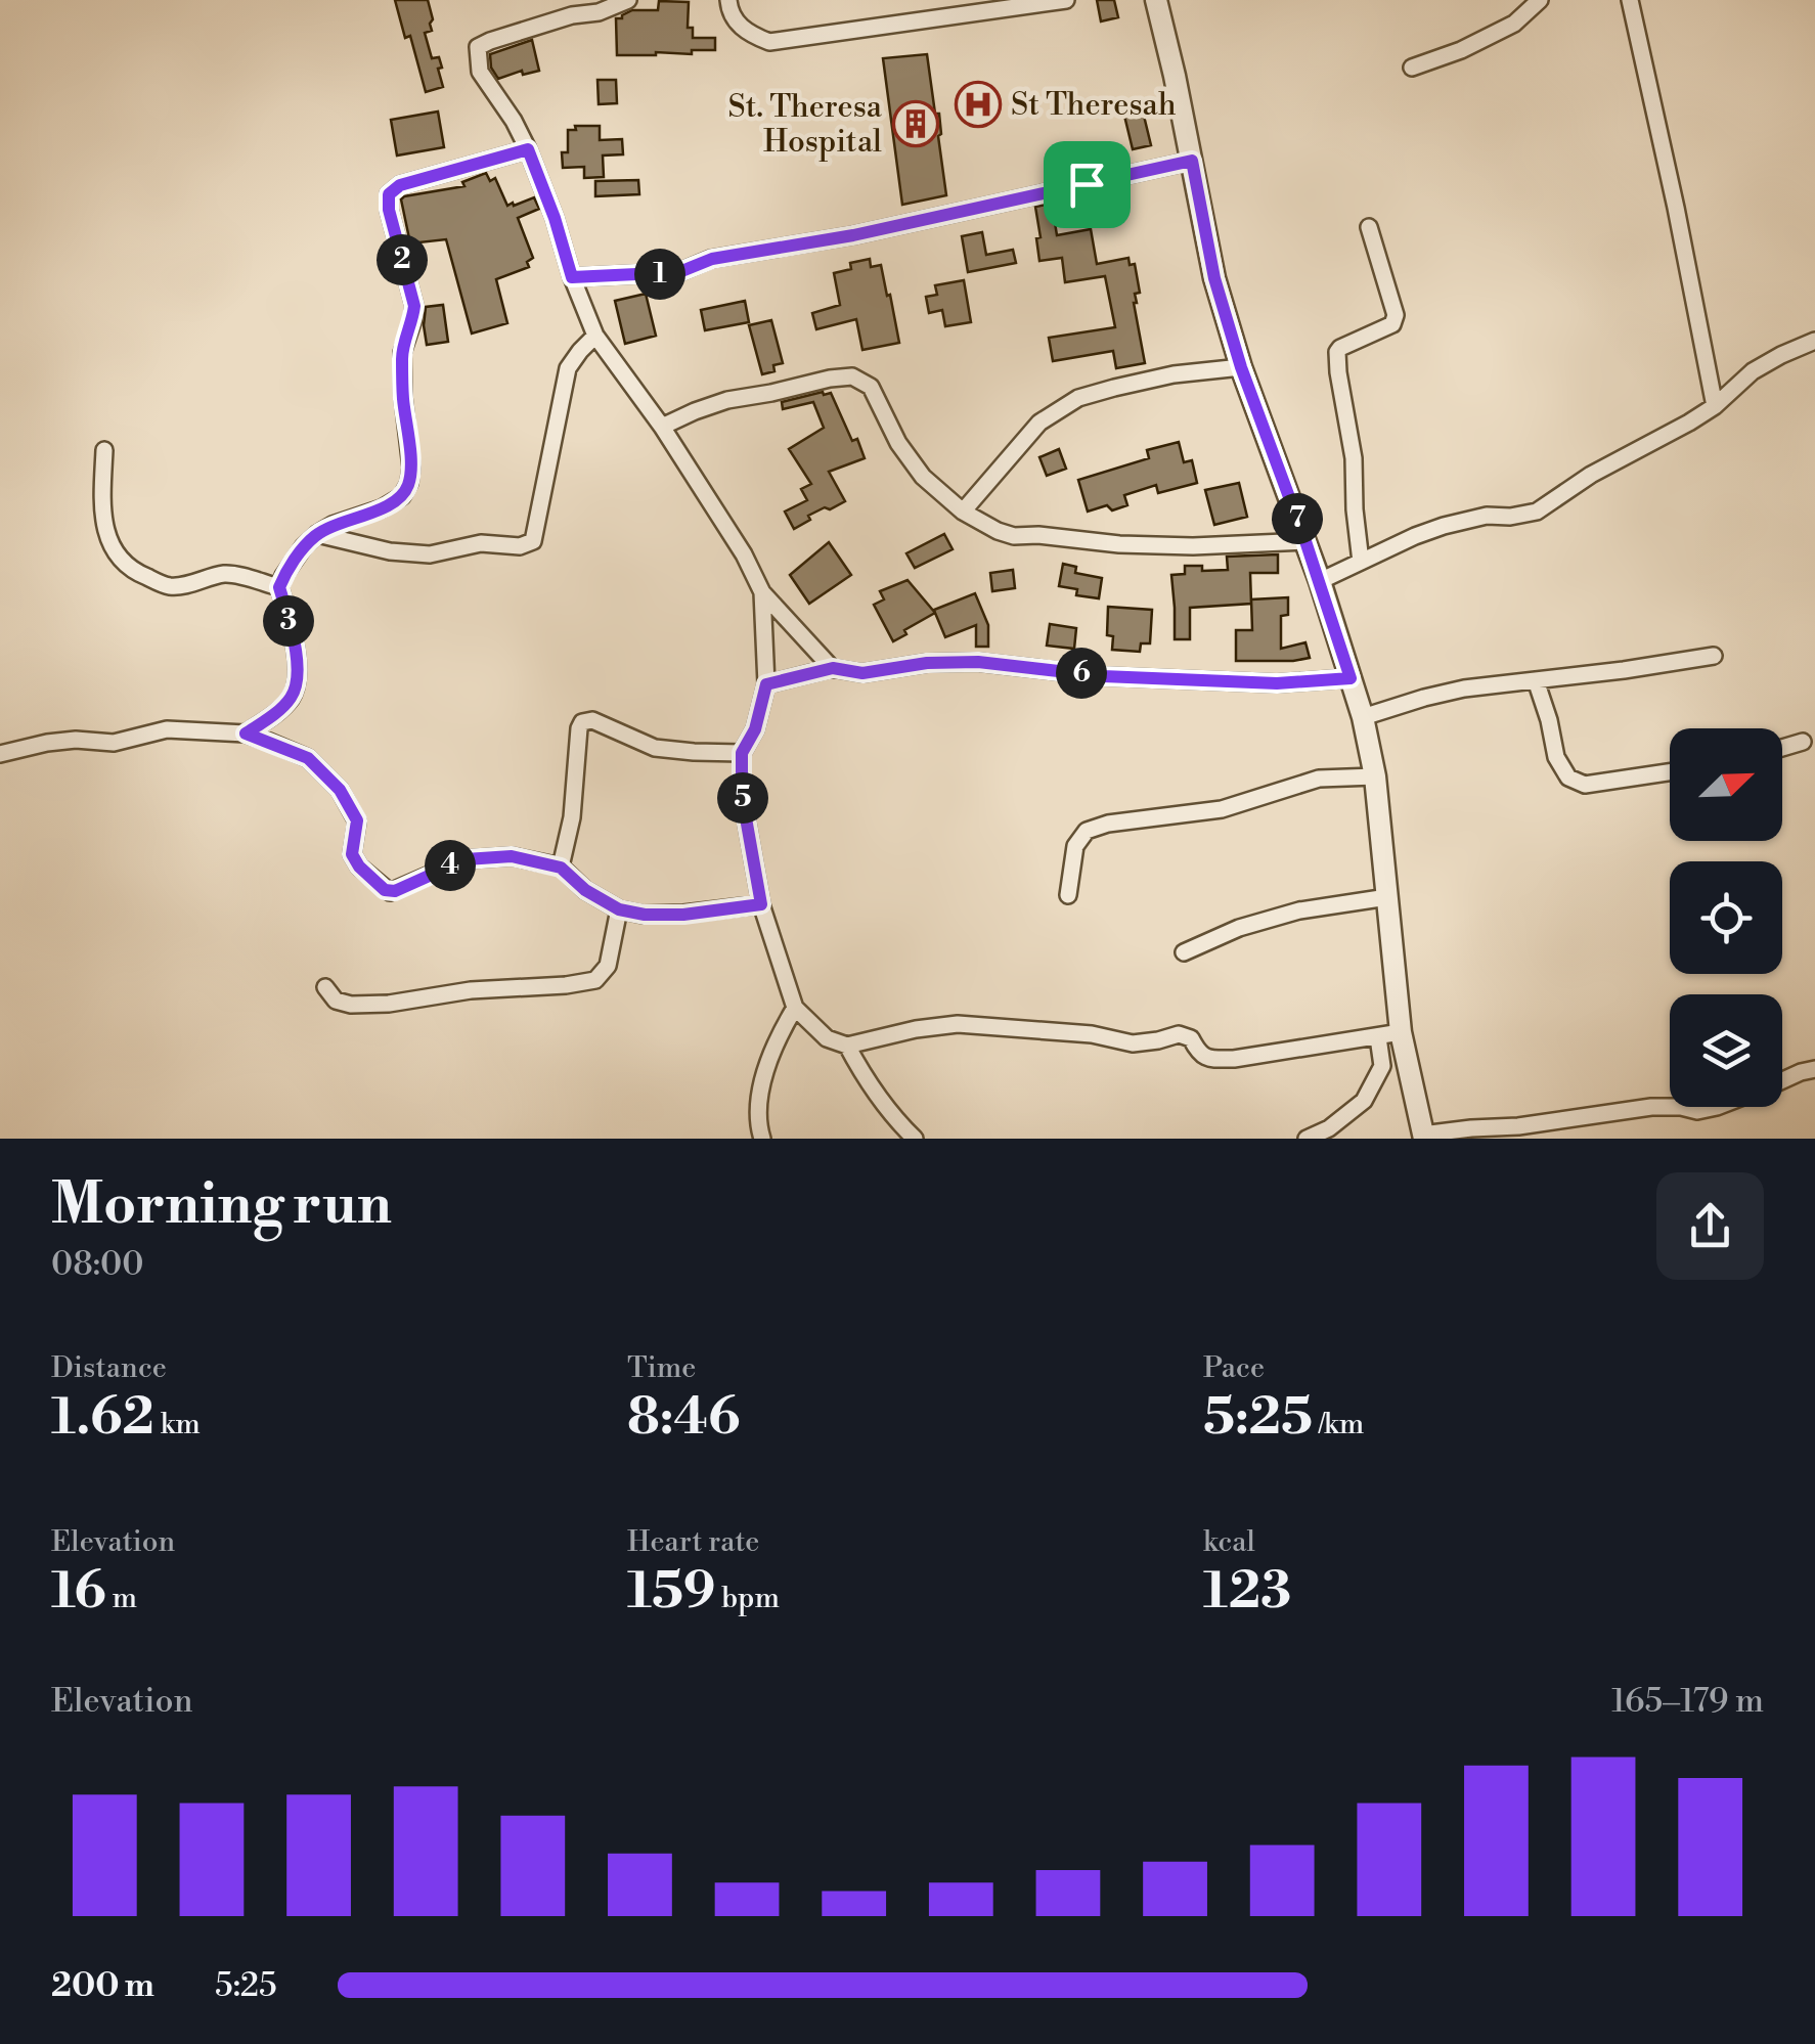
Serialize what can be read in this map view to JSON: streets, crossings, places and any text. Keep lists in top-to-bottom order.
{
  "places": {
    "hospital": ["St Theresah"],
    "building": ["St. Theresa Hospital"]
  },
  "north": "top right",
  "page": {
    "pins": [
      "2",
      "1",
      "7",
      "3",
      "6",
      "5",
      "4"
    ],
    "heading": ["Morning run", "08:00"],
    "stats": [
      ["Distance", "1.62 km"],
      ["Time", "8:46"],
      ["Pace", "5:25 /km"],
      ["Elevation", "16 m"],
      ["Heart rate", "159 bpm"],
      ["kcal", "123"]
    ],
    "chart": ["Elevation", "165–179 m"],
    "list": [
      {
        "name": "200 m",
        "note": "5:25"
      }
    ]
  }
}
